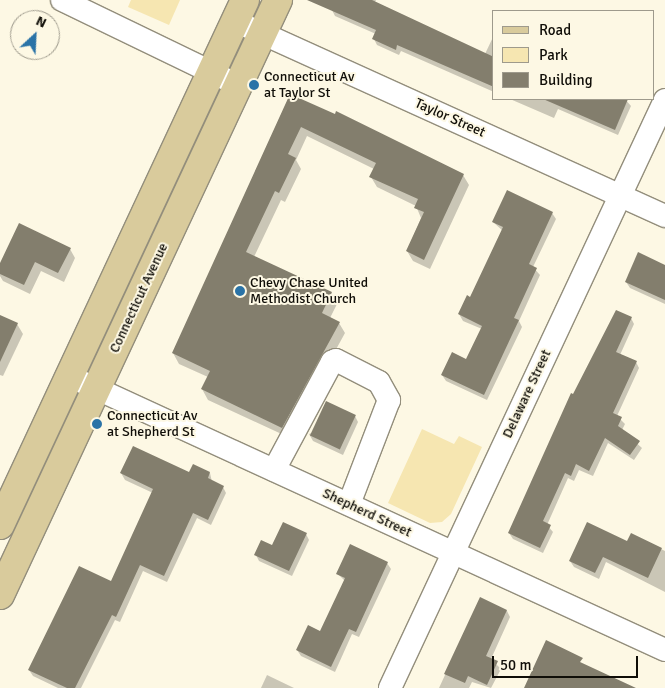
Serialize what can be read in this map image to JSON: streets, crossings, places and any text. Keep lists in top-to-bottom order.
{
  "streets": {
    "main road": ["Connecticut Avenue"],
    "street": ["Taylor Street", "Delaware Street", "Shepherd Street"]
  },
  "crossings": [
    ["Taylor Street", "Connecticut Avenue"],
    ["Taylor Street", "Delaware Street"],
    ["Connecticut Avenue", "Shepherd Street"],
    ["Delaware Street", "Shepherd Street"]
  ],
  "places": ["Connecticut Av at Taylor St", "Chevy Chase United Methodist Church", "Connecticut Av at Shepherd St"],
  "legend": ["Road", "Park", "Building"],
  "scale_bar": "50 m",
  "north": "top right"
}
